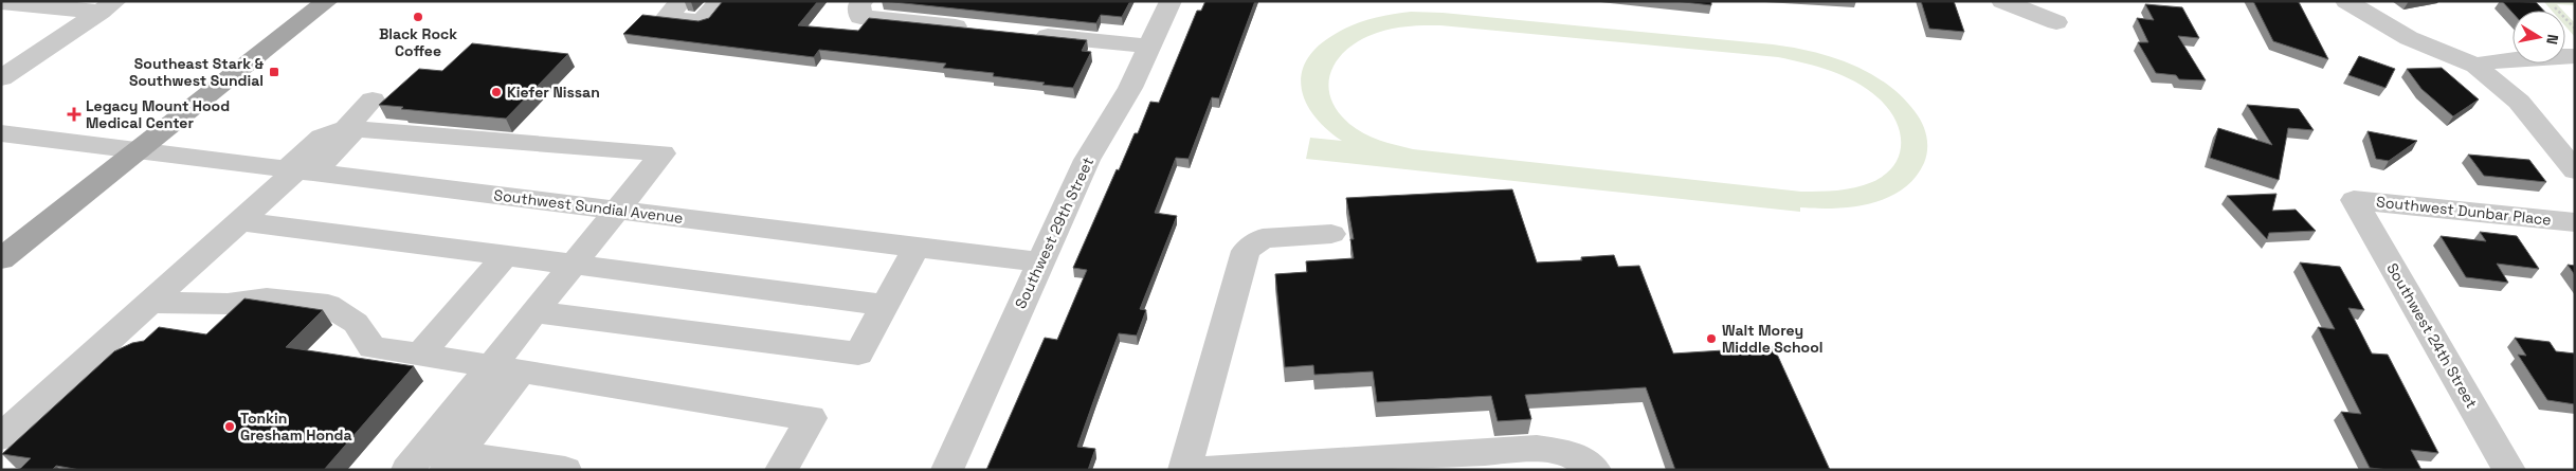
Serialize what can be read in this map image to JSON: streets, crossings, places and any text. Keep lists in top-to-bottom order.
{
  "streets": {
    "street": [
      "Southwest Sundial Avenue",
      "Southwest Dunbar Place",
      "Southwest 29th Street",
      "Southwest 24th Street"
    ]
  },
  "crossings": [
    ["Southwest Sundial Avenue", "Southwest 29th Street"],
    ["Southwest Dunbar Place", "Southwest 24th Street"]
  ],
  "places": {
    "other": [
      "Black Rock Coffee",
      "Kiefer Nissan",
      "Walt Morey Middle School",
      "Tonkin Gresham Honda"
    ],
    "transit": ["Southeast Stark & Southwest Sundial"],
    "health": ["Legacy Mount Hood Medical Center"]
  },
  "north": "right"
}
